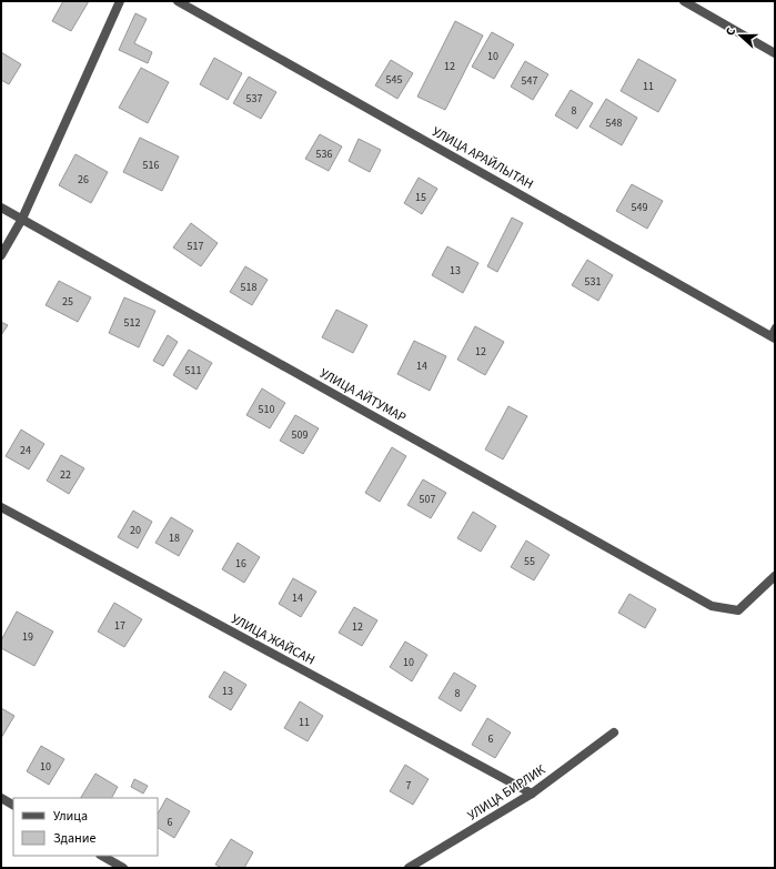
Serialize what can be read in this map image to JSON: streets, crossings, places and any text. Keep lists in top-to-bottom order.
{
  "streets": {
    "street": [
      "УЛИЦА АРАЙЛЫТАН",
      "УЛИЦА АЙТУМАР",
      "УЛИЦА ЖАЙСАН",
      "УЛИЦА БИРЛИК"
    ]
  },
  "crossings": [
    ["УЛИЦА ЖАЙСАН", "УЛИЦА БИРЛИК"]
  ],
  "house_numbers": [
    "10",
    "12",
    "545",
    "547",
    "11",
    "537",
    "8",
    "548",
    "536",
    "516",
    "26",
    "15",
    "549",
    "517",
    "13",
    "531",
    "518",
    "25",
    "512",
    "12",
    "14",
    "511",
    "510",
    "509",
    "24",
    "22",
    "507",
    "20",
    "18",
    "55",
    "16",
    "14",
    "17",
    "12",
    "19",
    "10",
    "13",
    "8",
    "11",
    "6",
    "10",
    "7",
    "6"
  ],
  "legend": ["Улица", "Здание"],
  "north": "left"
}
